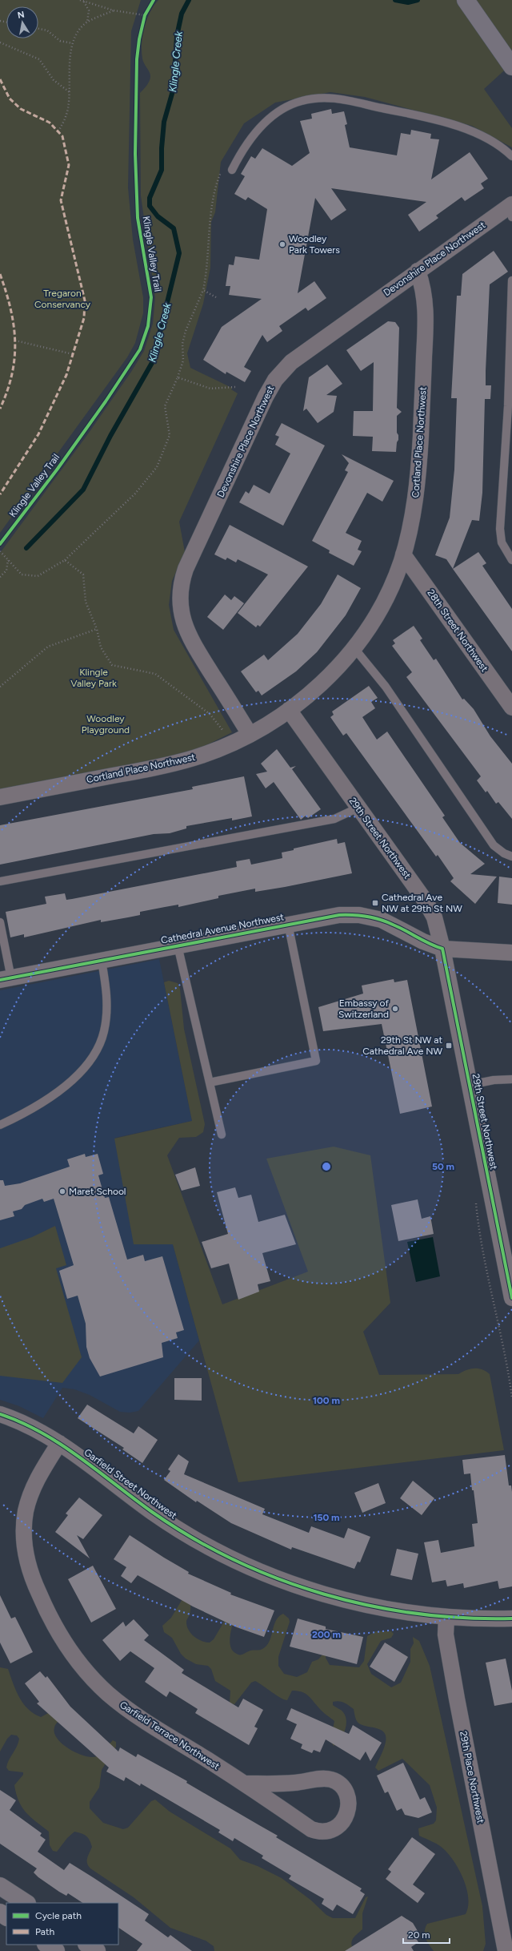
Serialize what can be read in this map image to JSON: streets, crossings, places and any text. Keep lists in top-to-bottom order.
{
  "streets": {
    "street": [
      "Devonshire Place Northwest",
      "Cortland Place Northwest",
      "28th Street Northwest",
      "29th Street Northwest",
      "Cathedral Avenue Northwest",
      "Garfield Street Northwest",
      "Garfield Terrace Northwest",
      "29th Place Northwest"
    ],
    "cycle path": ["Klingle Valley Trail"]
  },
  "crossings": [
    ["Devonshire Place Northwest", "Cortland Place Northwest"],
    ["Cortland Place Northwest", "28th Street Northwest"],
    ["Cortland Place Northwest", "29th Street Northwest"],
    ["29th Street Northwest", "Cathedral Avenue Northwest"],
    ["Garfield Street Northwest", "Garfield Terrace Northwest"],
    ["Garfield Street Northwest", "29th Place Northwest"]
  ],
  "water": ["Klingle Creek"],
  "parks": ["Tregaron Conservancy", "Klingle Valley Park", "Woodley Playground"],
  "places": {
    "other": ["Woodley Park Towers", "Embassy of Switzerland", "Maret School"],
    "transit": ["Cathedral Ave NW at 29th St NW", "29th St NW at Cathedral Ave NW"]
  },
  "legend": ["Cycle path", "Path"],
  "scale_bar": "20 m",
  "north": "top",
  "rings": [
    "50 m",
    "100 m",
    "150 m",
    "200 m"
  ]
}
